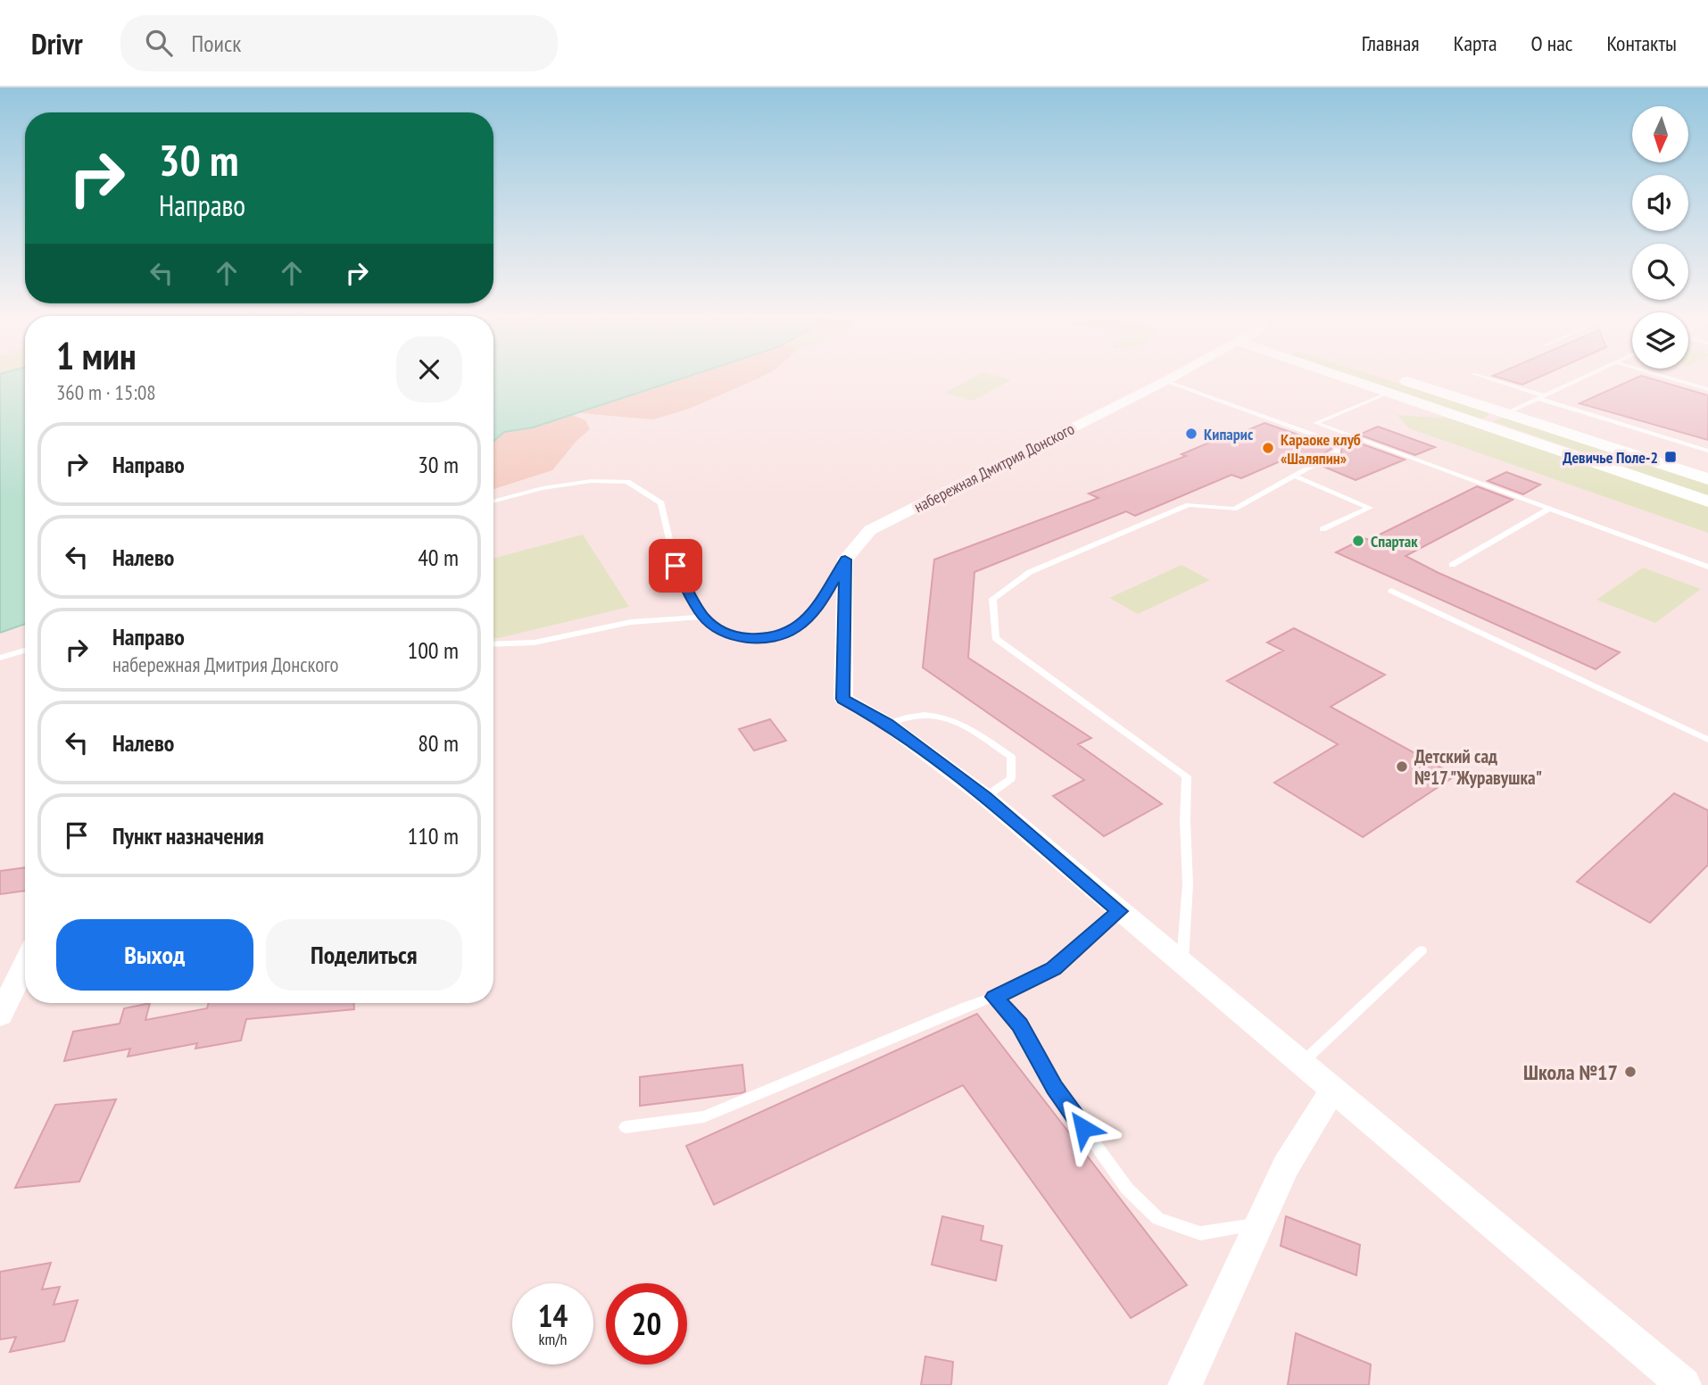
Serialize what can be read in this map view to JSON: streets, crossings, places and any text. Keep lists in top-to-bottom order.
{
  "streets": {
    "street": ["набережная Дмитрия Донского"]
  },
  "places": {
    "other": [
      "Кипарис",
      "Караоке клуб «Шаляпин»",
      "Спартак",
      "Детский сад №17 \"Журавушка\"",
      "Школа №17"
    ],
    "transit": ["Девичье Поле-2"]
  },
  "north": "bottom",
  "page": {
    "header": "Drivr",
    "search": "Поиск",
    "nav": [
      "Главная",
      "Карта",
      "О нас",
      "Контакты"
    ],
    "turn": ["30 m", "Направо"],
    "heading": ["1 мин", "360 m · 15:08"],
    "list": [
      {
        "name": "Направо",
        "value": "30 m"
      },
      {
        "name": "Налево",
        "value": "40 m"
      },
      {
        "name": "Направо",
        "note": "набережная Дмитрия Донского",
        "value": "100 m"
      },
      {
        "name": "Налево",
        "value": "80 m"
      },
      {
        "name": "Пункт назначения",
        "value": "110 m"
      }
    ],
    "buttons": ["Выход", "Поделиться"],
    "speed": "14 km/h",
    "limit": "20"
  }
}
